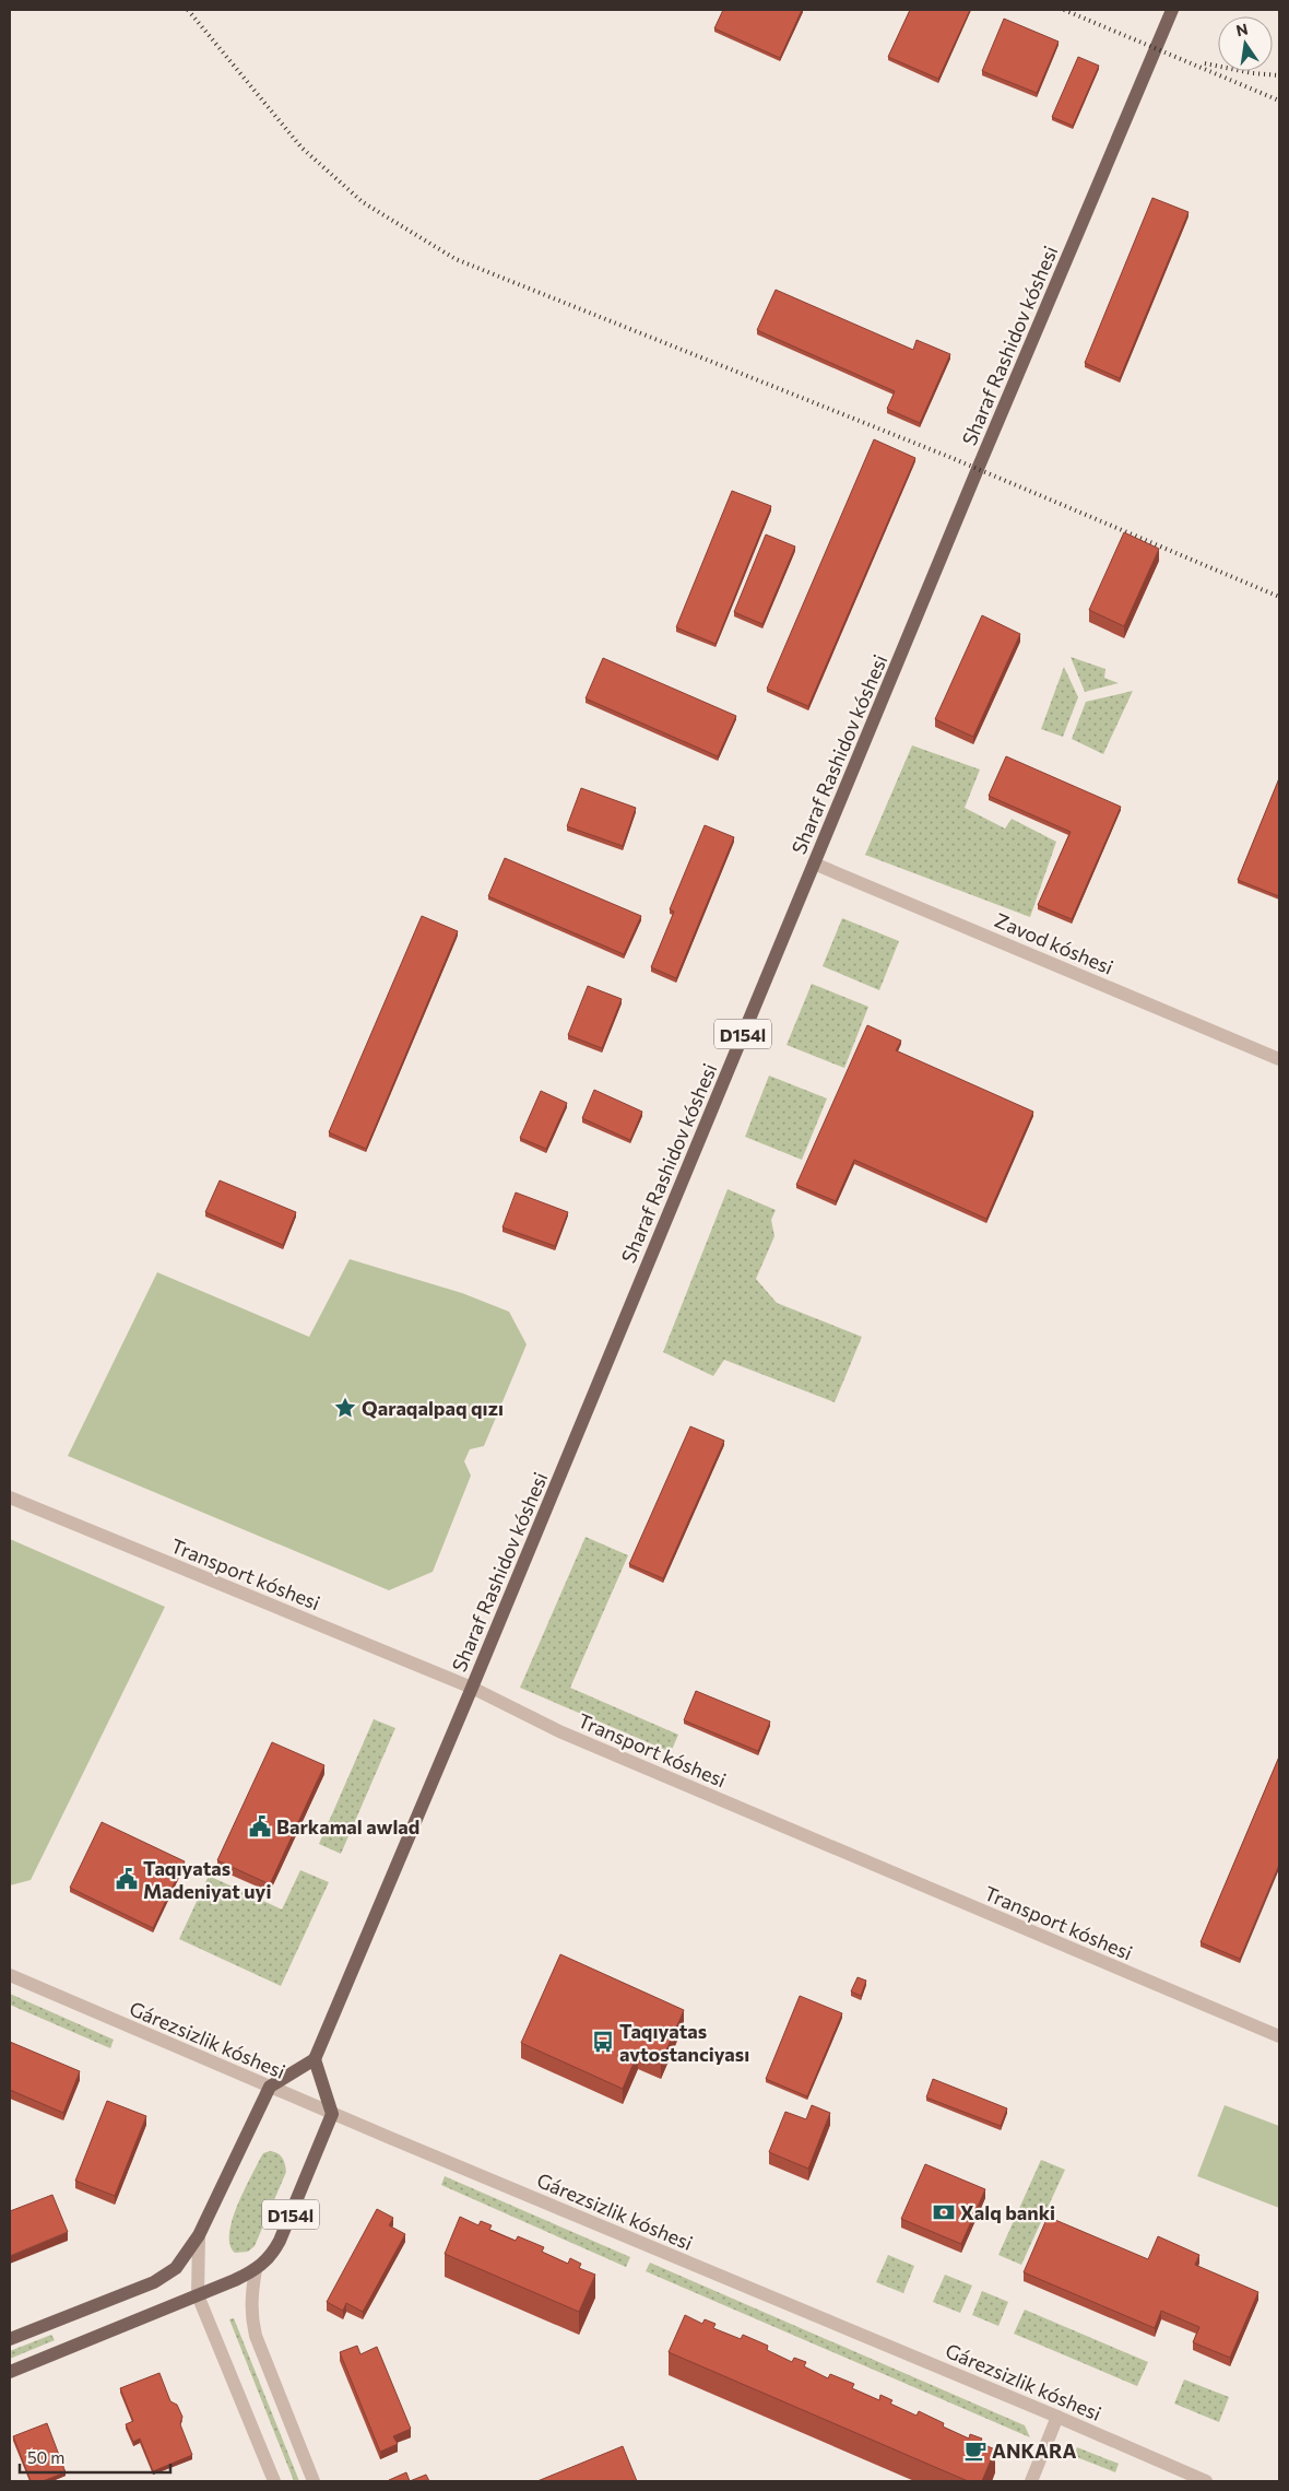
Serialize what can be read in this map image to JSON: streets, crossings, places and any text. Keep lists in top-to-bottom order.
{
  "streets": {
    "main road": ["Sharaf Rashidov kóshesi", "D154l"],
    "street": ["Zavod kóshesi", "Transport kóshesi", "Gárezsizlik kóshesi"]
  },
  "crossings": [
    ["Sharaf Rashidov kóshesi", "Zavod kóshesi"],
    ["Sharaf Rashidov kóshesi", "Transport kóshesi"],
    ["D154l", "Gárezsizlik kóshesi"]
  ],
  "places": {
    "place": ["Qaraqalpaq qızı"],
    "public building": ["Barkamal awlad", "Taqıyatas Madeniyat uyi"],
    "bus stop": ["Taqıyatas avtostanciyası"],
    "bank": ["Xalq banki"],
    "cafe": ["ANKARA"]
  },
  "scale_bar": "50 m",
  "north": "top"
}
